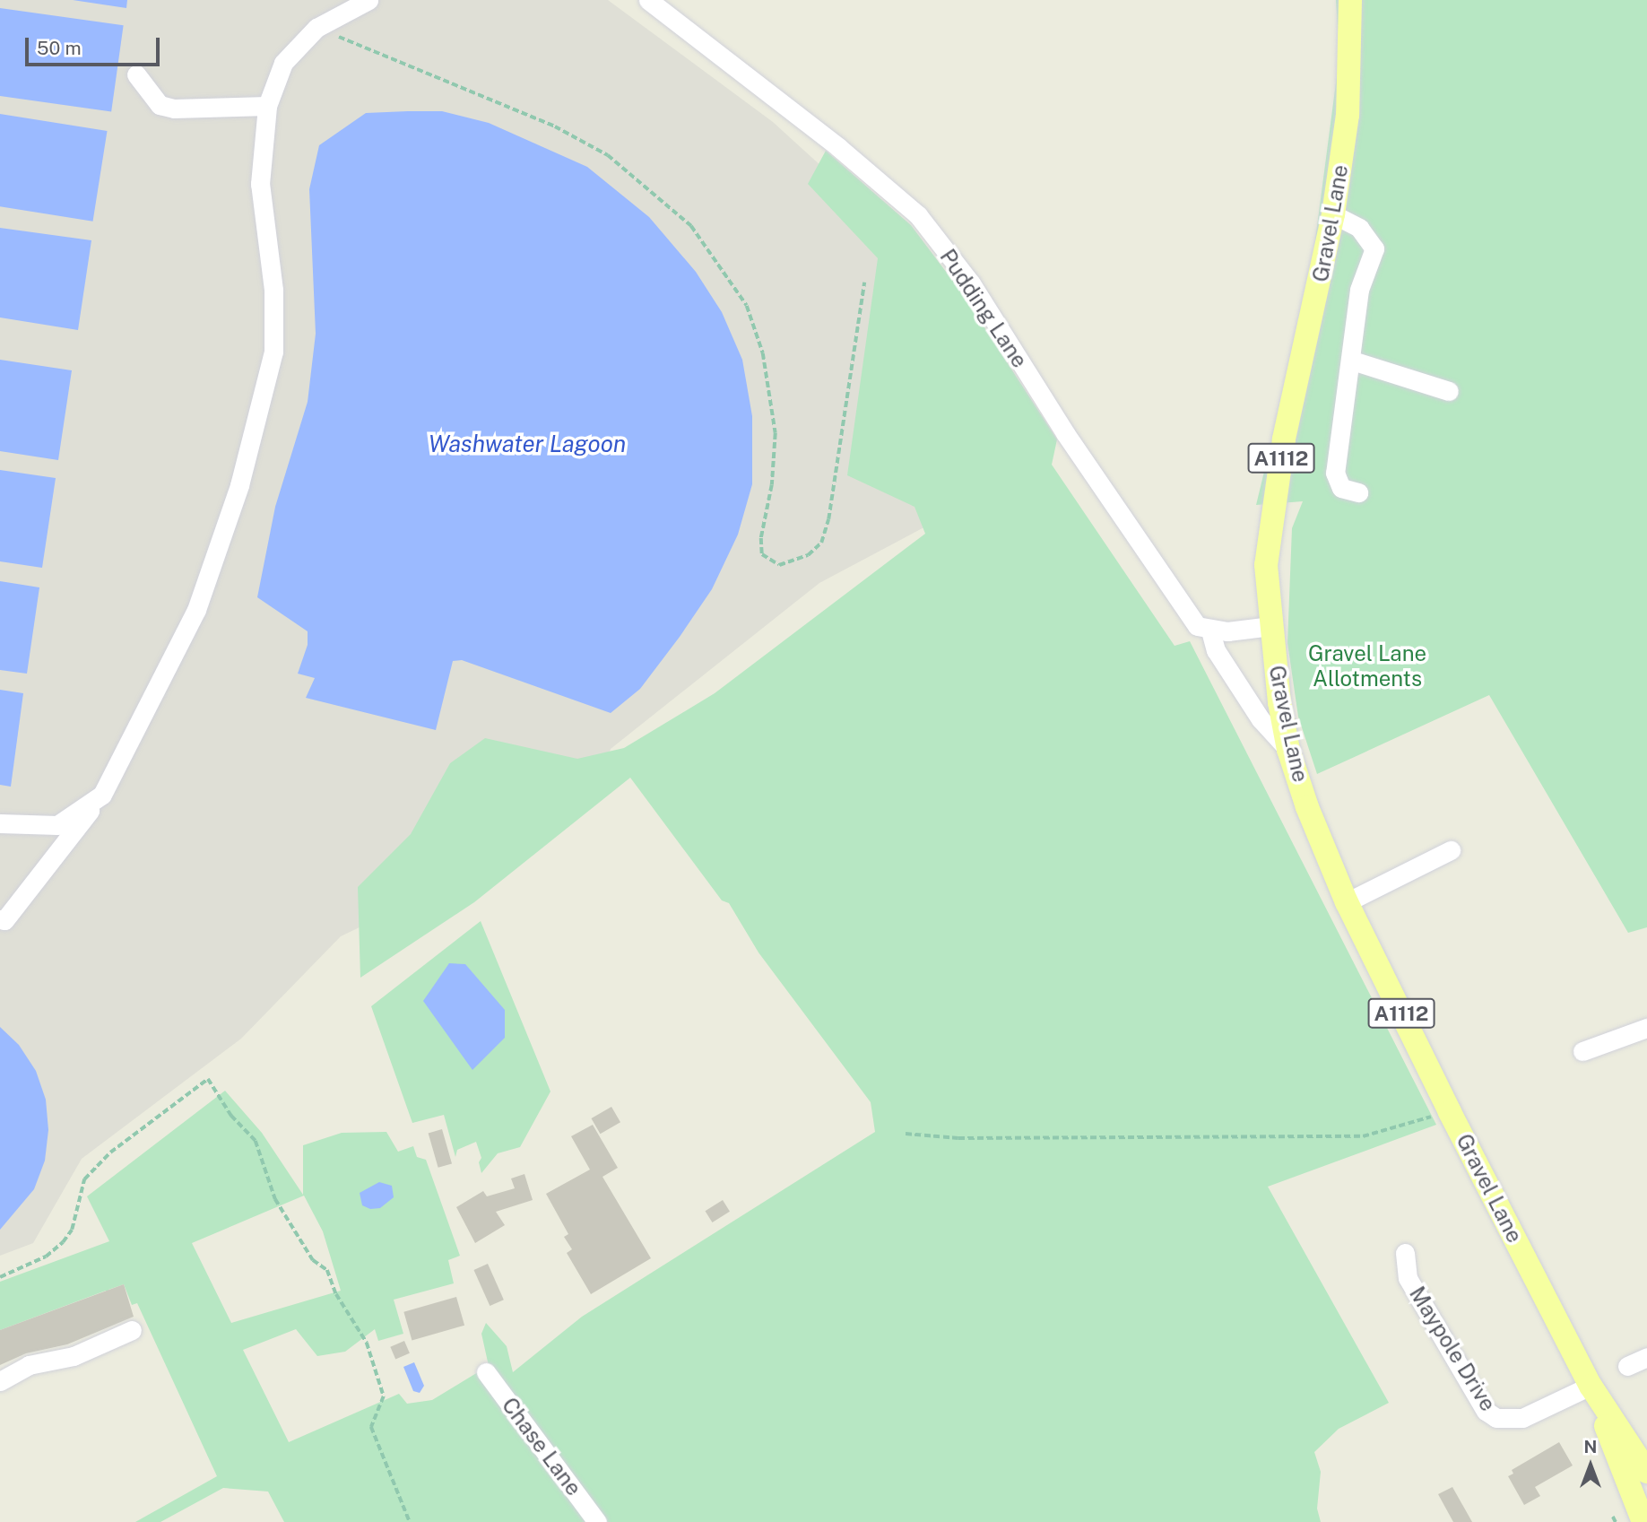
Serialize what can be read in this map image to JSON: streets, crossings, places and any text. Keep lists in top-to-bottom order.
{
  "streets": {
    "main road": ["Gravel Lane", "A1112"],
    "street": ["Pudding Lane", "Maypole Drive", "Chase Lane"]
  },
  "crossings": [
    ["Gravel Lane", "Maypole Drive"]
  ],
  "water": ["Washwater Lagoon"],
  "parks": ["Gravel Lane Allotments"],
  "scale_bar": "50 m",
  "north": "top"
}
